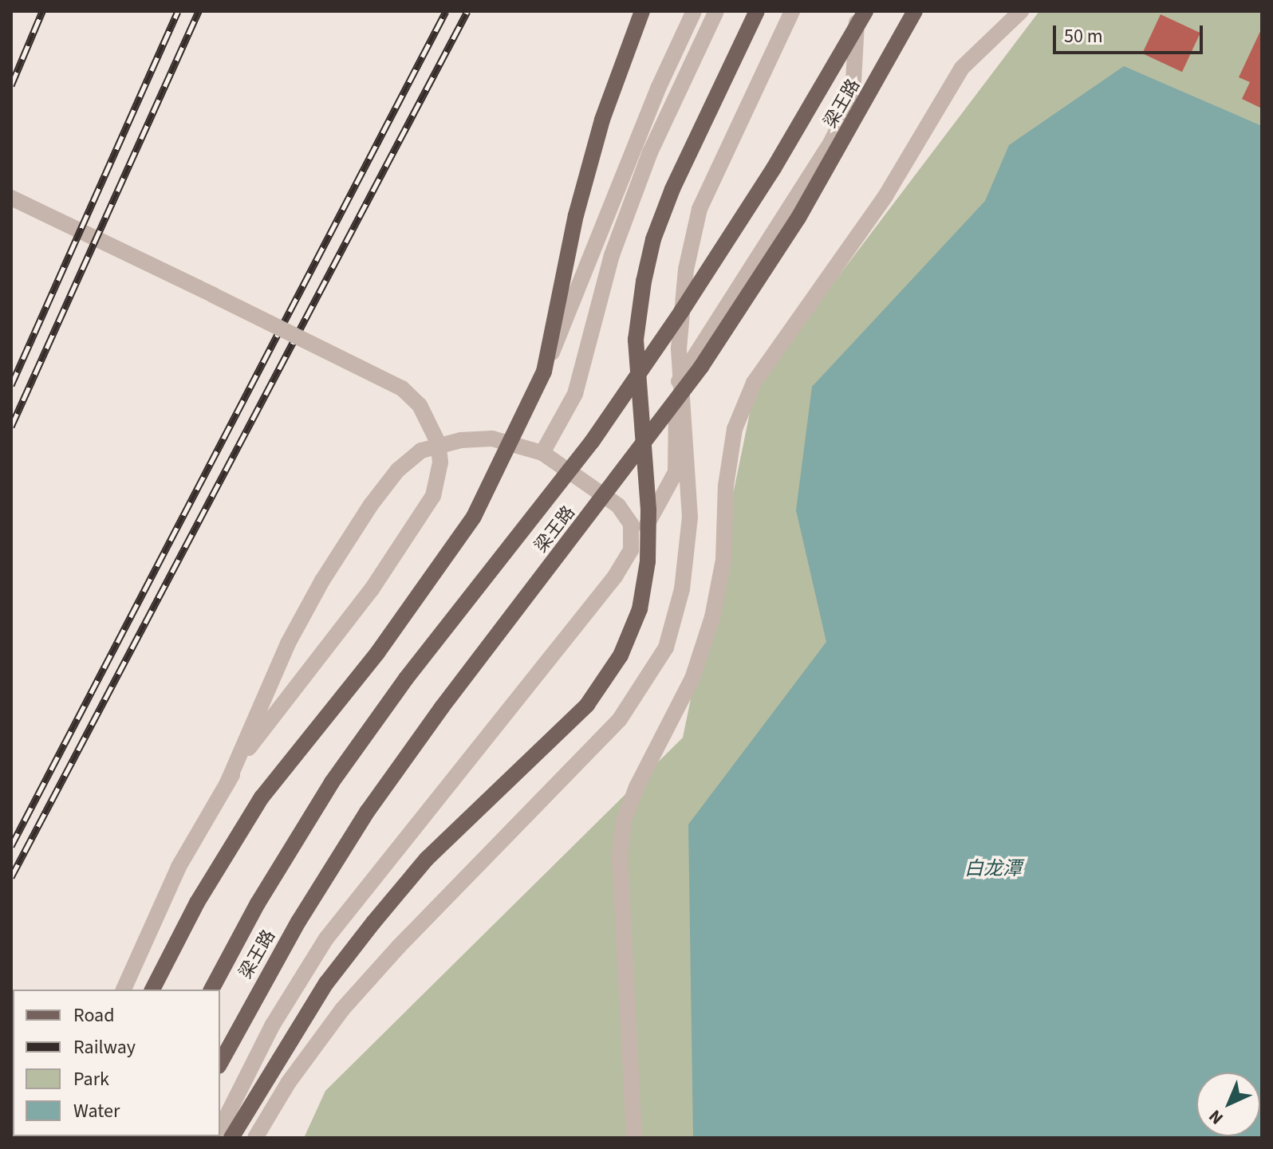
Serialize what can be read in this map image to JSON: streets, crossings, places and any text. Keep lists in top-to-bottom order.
{
  "streets": {
    "main road": ["梁王路"]
  },
  "water": ["白龙潭"],
  "legend": [
    "Road",
    "Railway",
    "Park",
    "Water"
  ],
  "scale_bar": "50 m",
  "north": "bottom left"
}
